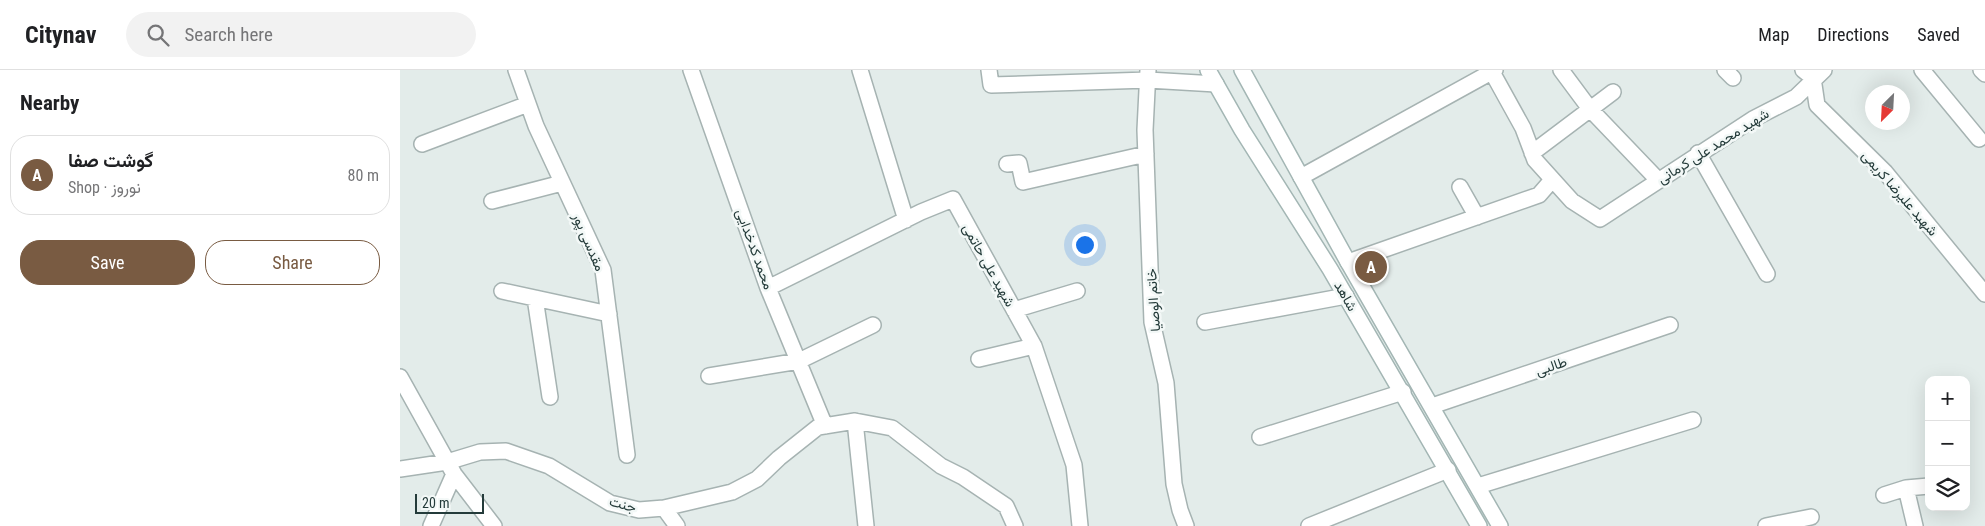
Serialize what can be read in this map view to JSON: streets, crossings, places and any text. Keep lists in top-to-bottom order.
{
  "streets": {
    "street": [
      "شهید محمد علی کرمانی",
      "شهید علیرضا کریمی",
      "مقدسی پور",
      "محمد کدخدایی",
      "شهید علی حاتمی",
      "شاهد",
      "خاتم الوصیا",
      "طالبی",
      "جنت"
    ]
  },
  "crossings": [
    ["شهید محمد علی کرمانی", "شهید علیرضا کریمی"],
    ["محمد کدخدایی", "شهید علی حاتمی"],
    ["محمد کدخدایی", "جنت"],
    ["شاهد", "طالبی"]
  ],
  "scale_bar": "20 m",
  "north": "bottom left",
  "page": {
    "header": "Citynav",
    "search": "Search here",
    "nav": ["Map", "Directions", "Saved"],
    "heading": "Nearby",
    "list": [
      {
        "mark": "A",
        "name": "گوشت صفا",
        "note": "Shop · نوروز",
        "value": "80 m"
      }
    ],
    "buttons": ["Save", "Share"],
    "pins": "A",
    "map_buttons": ["+", "−"],
    "scale": "20 m"
  }
}
